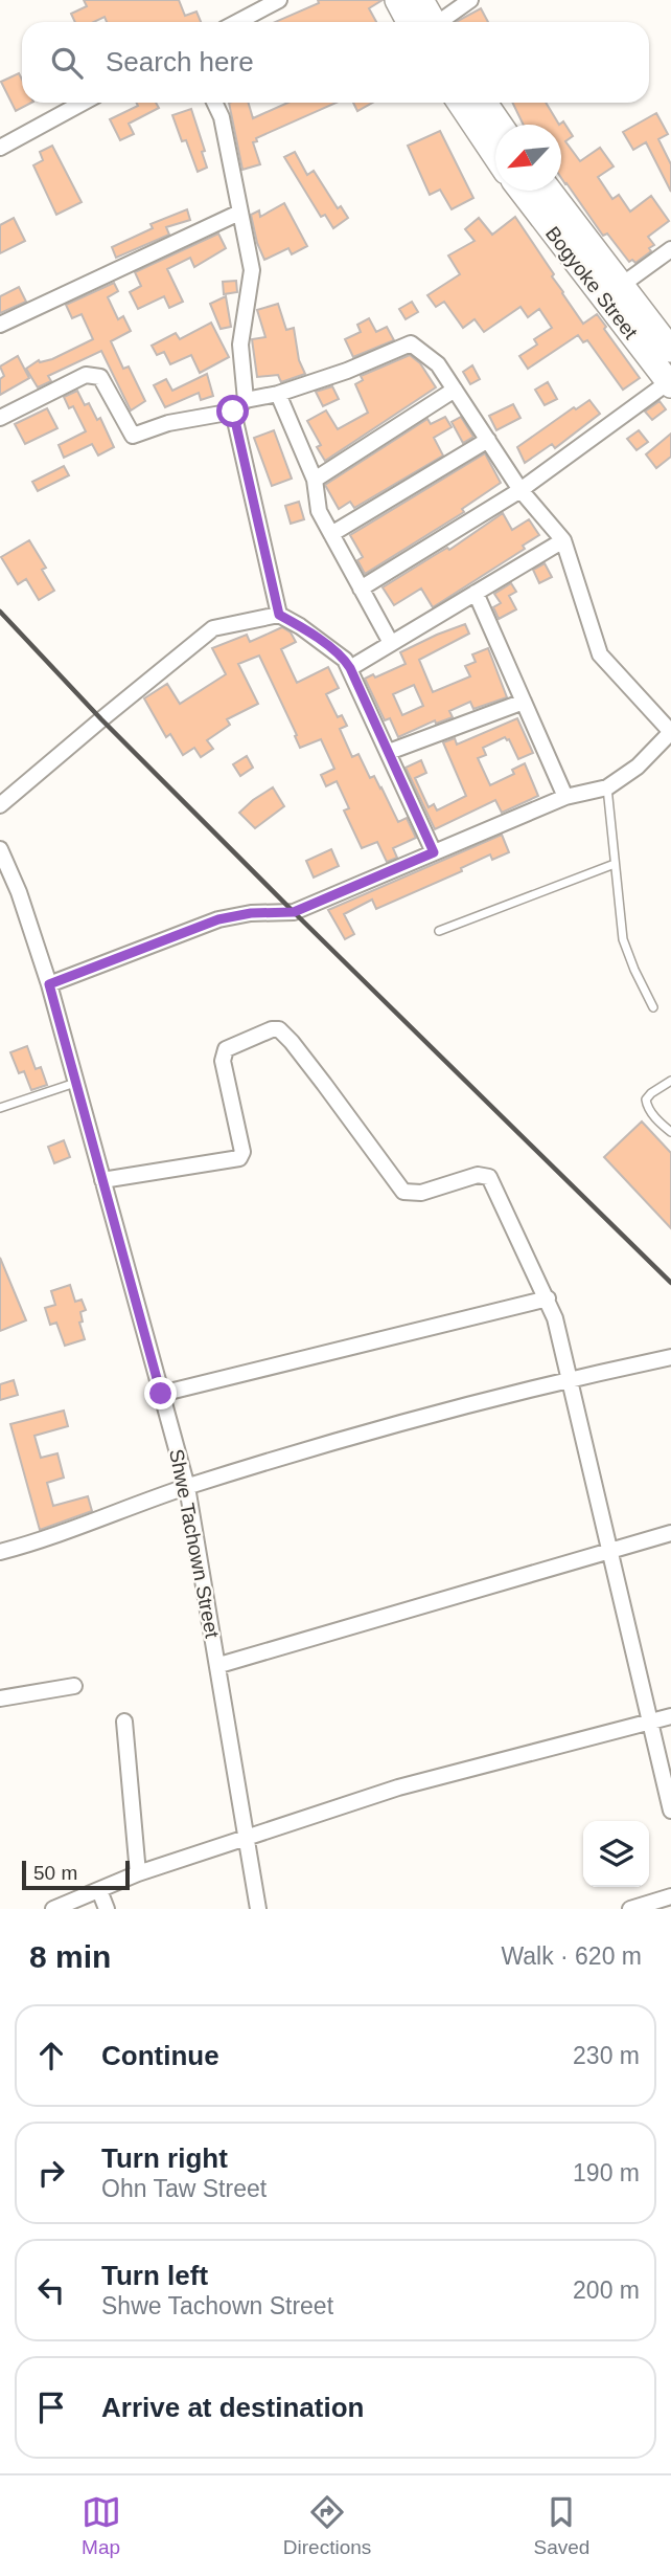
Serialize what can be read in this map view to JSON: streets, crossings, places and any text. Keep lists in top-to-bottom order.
{
  "streets": {
    "main road": ["Bogyoke Street"],
    "street": ["Shwe Tachown Street"]
  },
  "scale_bar": "50 m",
  "north": "bottom left",
  "page": {
    "search": "Search here",
    "scale": "50 m",
    "heading": ["8 min", "Walk · 620 m"],
    "list": [
      ["Continue", "230 m"],
      ["Turn right", "Ohn Taw Street", "190 m"],
      ["Turn left", "Shwe Tachown Street", "200 m"],
      "Arrive at destination"
    ],
    "nav": ["Map", "Directions", "Saved"]
  }
}
